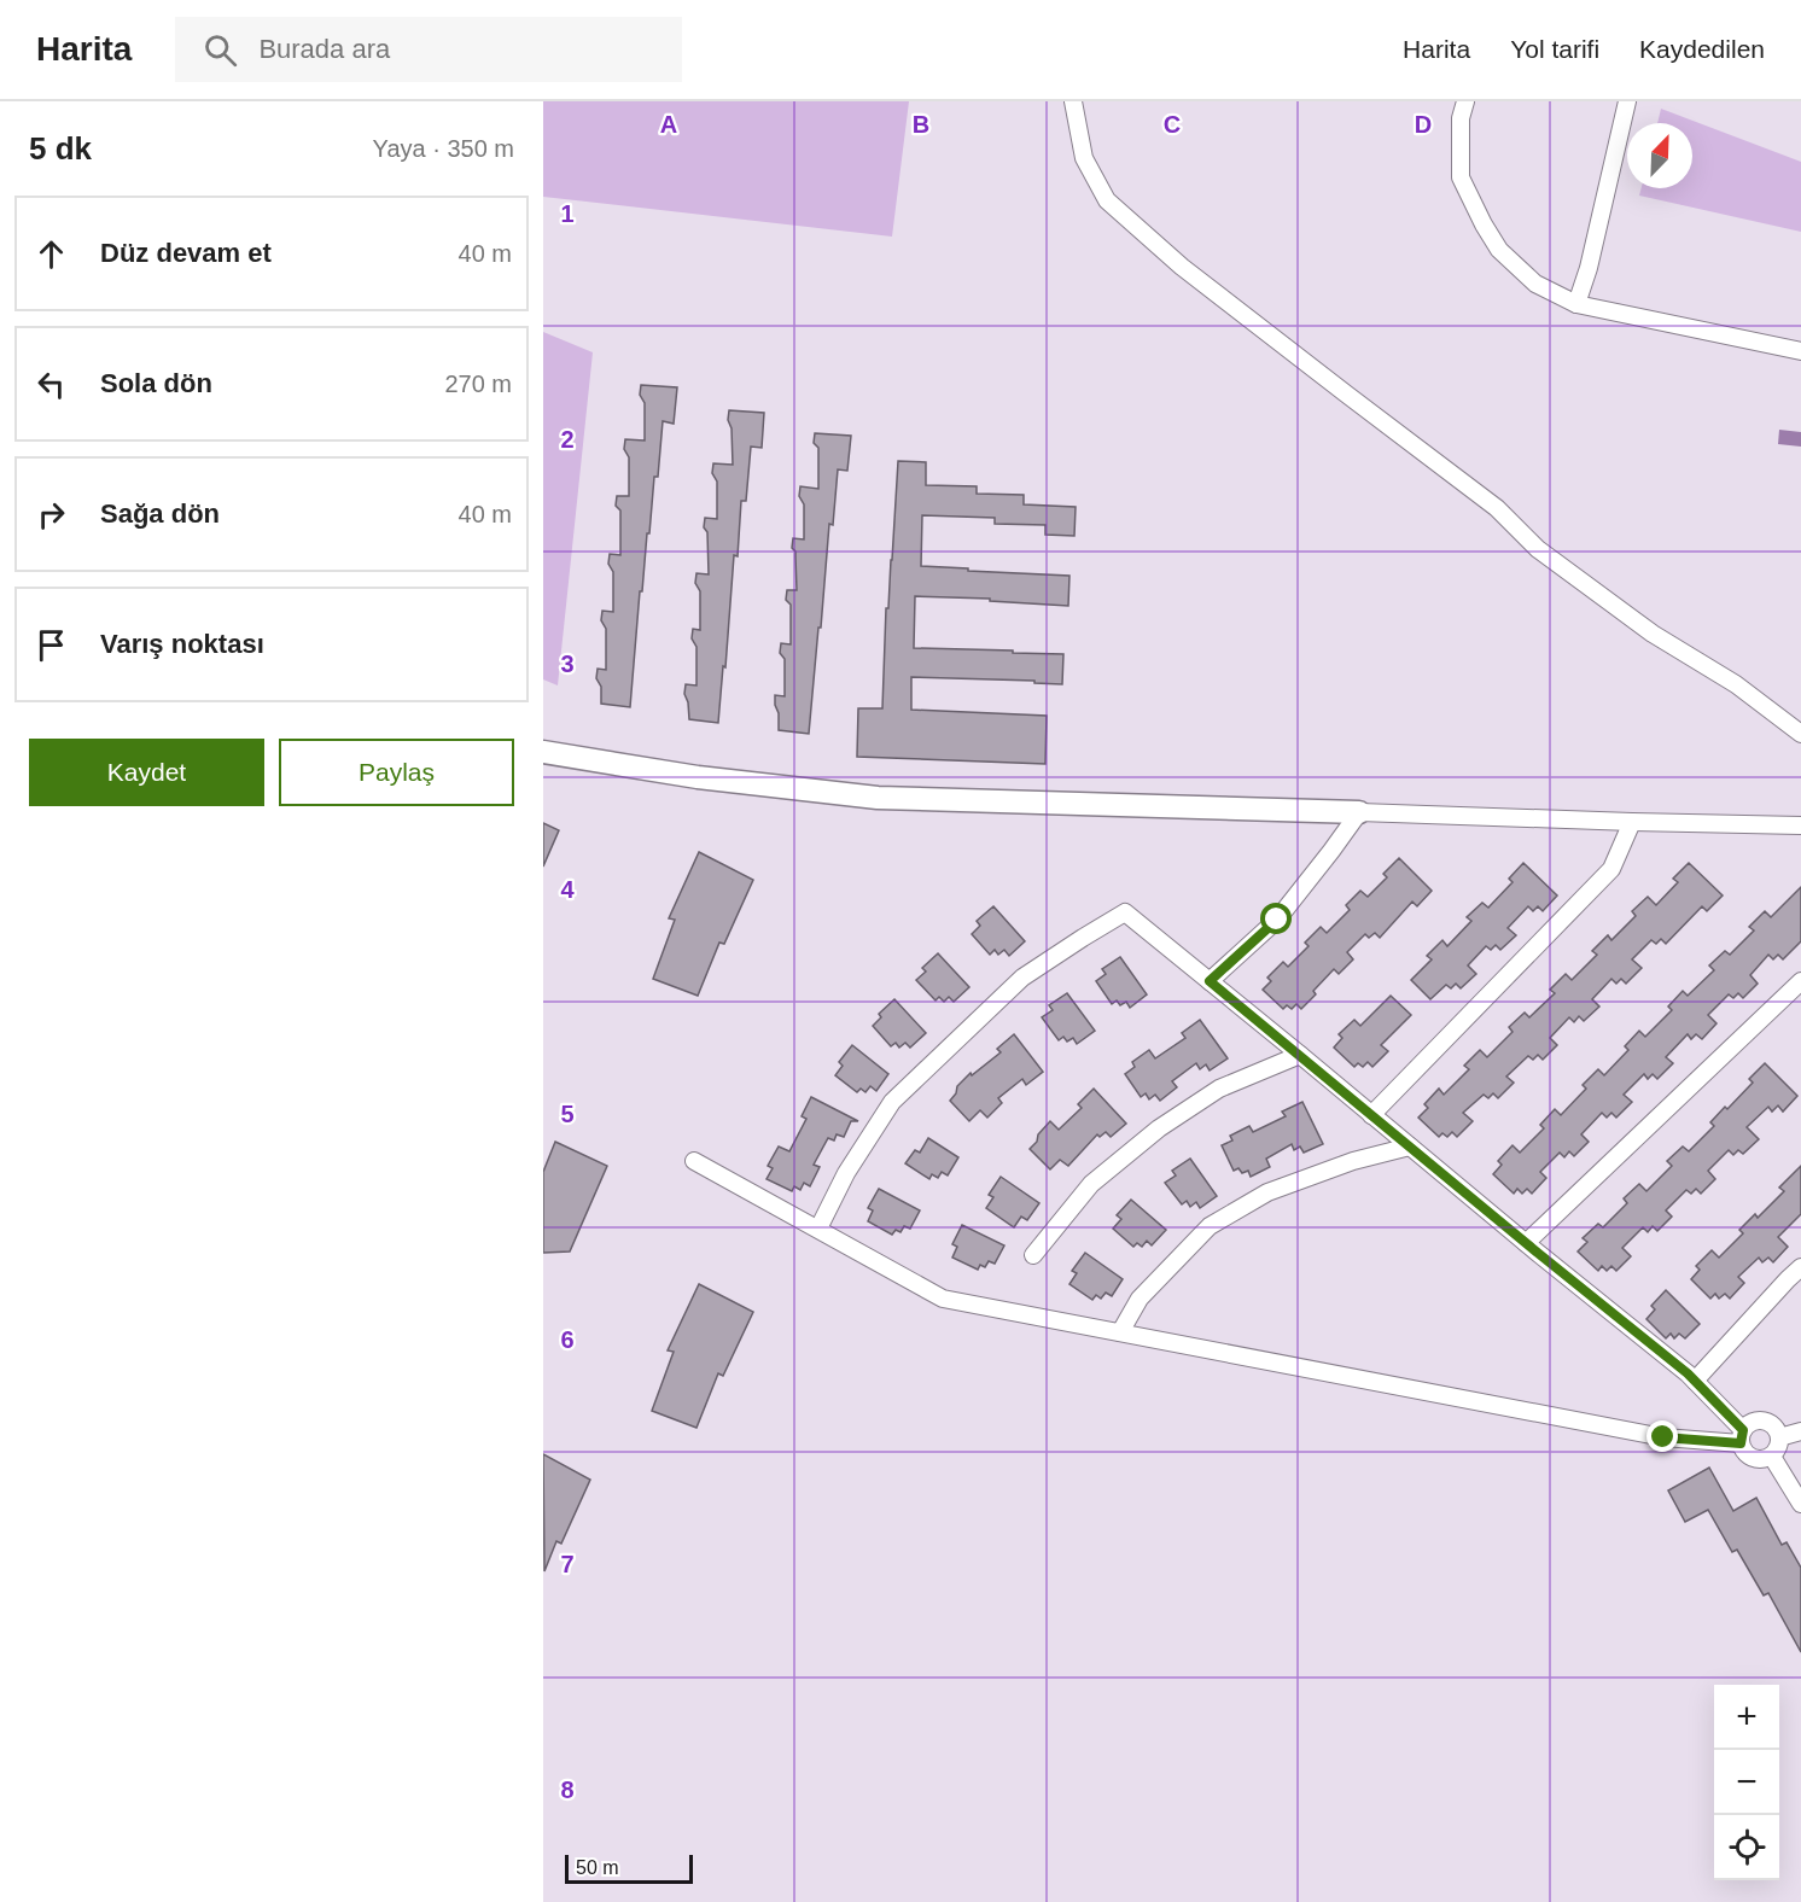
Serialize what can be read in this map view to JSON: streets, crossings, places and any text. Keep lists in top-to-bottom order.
{
  "scale_bar": "50 m",
  "north": "top right",
  "page": {
    "header": "Harita",
    "search": "Burada ara",
    "nav": ["Harita", "Yol tarifi", "Kaydedilen"],
    "heading": ["5 dk", "Yaya · 350 m"],
    "list": [
      ["Düz devam et", "40 m"],
      ["Sola dön", "270 m"],
      ["Sağa dön", "40 m"],
      "Varış noktası"
    ],
    "buttons": ["Kaydet", "Paylaş"],
    "map_buttons": ["+", "−"],
    "scale": "50 m"
  },
  "grid": {
    "columns": [
      "A",
      "B",
      "C",
      "D"
    ],
    "rows": [
      "1",
      "2",
      "3",
      "4",
      "5",
      "6",
      "7",
      "8"
    ]
  }
}
